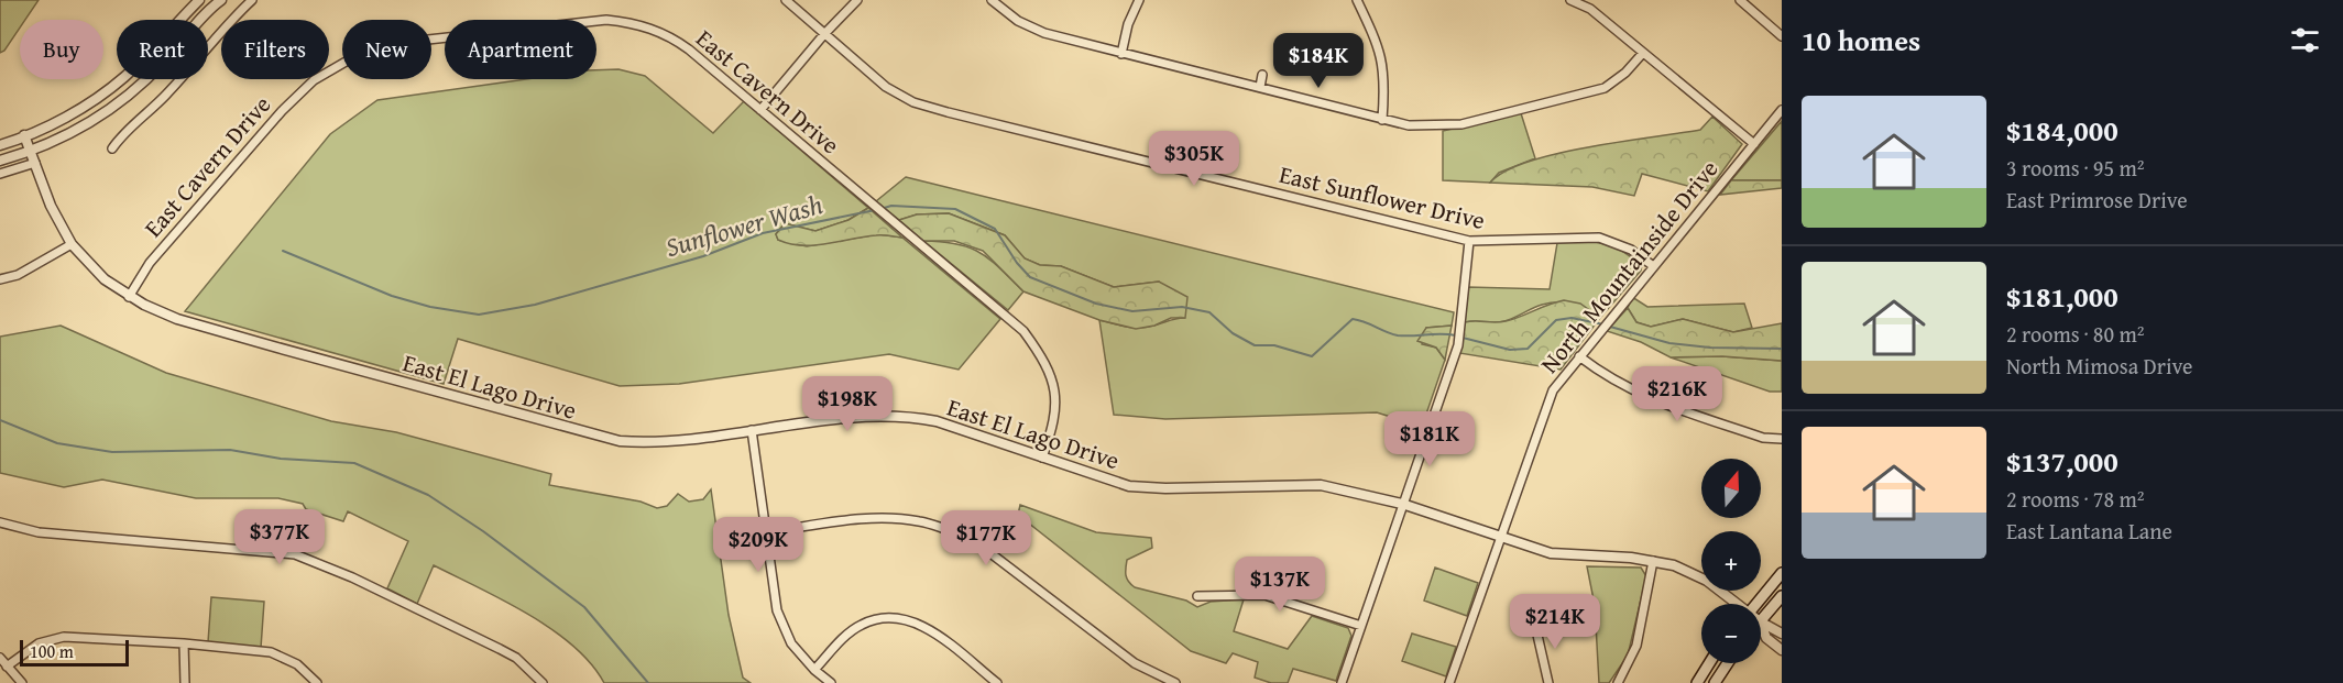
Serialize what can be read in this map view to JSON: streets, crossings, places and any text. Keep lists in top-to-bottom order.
{
  "streets": {
    "street": [
      "East Cavern Drive",
      "East Sunflower Drive",
      "North Mountainside Drive",
      "East El Lago Drive"
    ]
  },
  "crossings": [
    ["East Cavern Drive", "East El Lago Drive"],
    ["East Sunflower Drive", "North Mountainside Drive"],
    ["North Mountainside Drive", "East El Lago Drive"]
  ],
  "water": ["Sunflower Wash"],
  "scale_bar": "100 m",
  "north": "top",
  "page": {
    "heading": "10 homes",
    "chip": [
      "Buy",
      "Rent",
      "Filters",
      "New",
      "Apartment"
    ],
    "price": [
      "$184K",
      "$305K",
      "$216K",
      "$198K",
      "$181K",
      "$377K",
      "$177K",
      "$209K",
      "$137K",
      "$214K"
    ],
    "list": [
      {
        "name": "$184,000",
        "note": "3 rooms · 95 m² · East Primrose Drive"
      },
      {
        "name": "$181,000",
        "note": "2 rooms · 80 m² · North Mimosa Drive"
      },
      {
        "name": "$137,000",
        "note": "2 rooms · 78 m² · East Lantana Lane"
      }
    ],
    "map_buttons": ["+", "−"],
    "scale": "100 m"
  }
}
